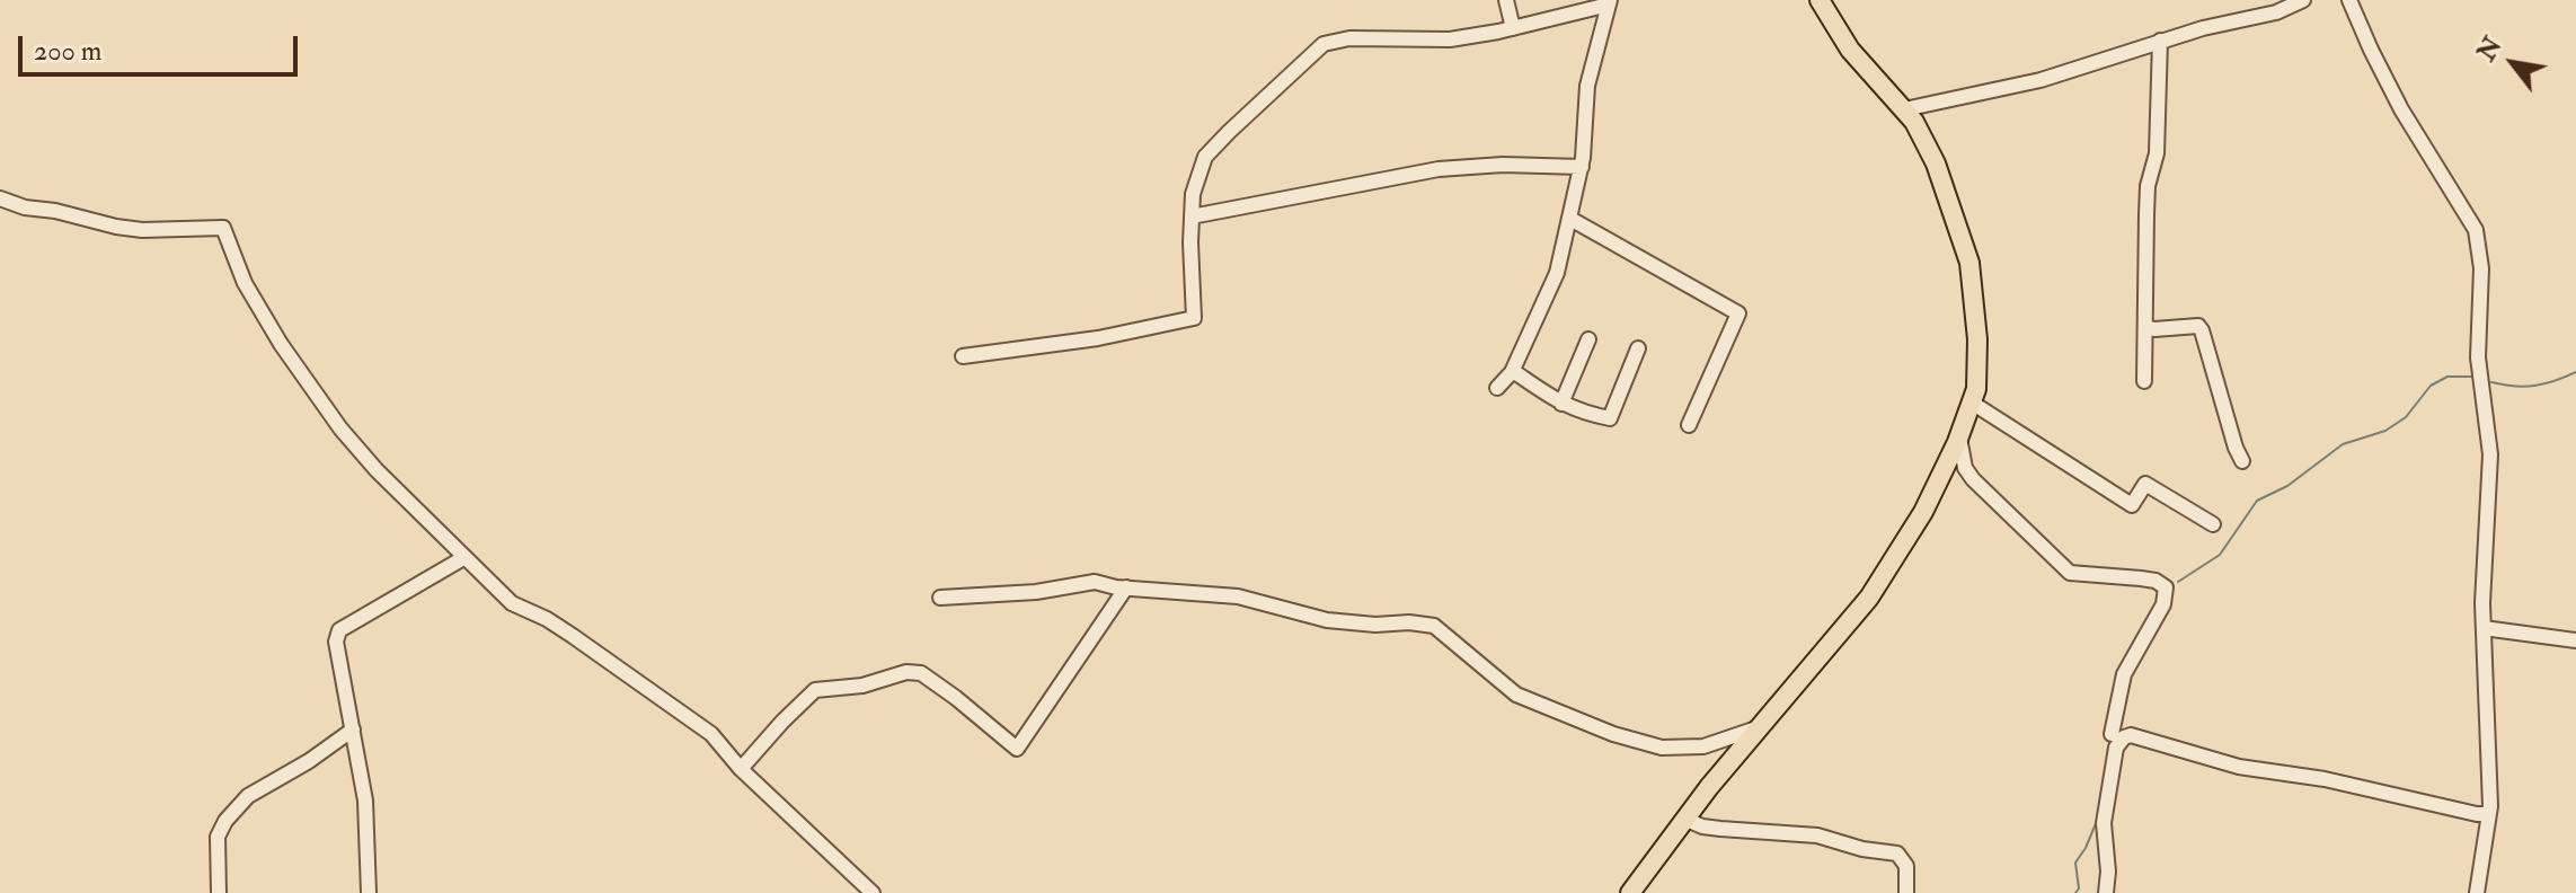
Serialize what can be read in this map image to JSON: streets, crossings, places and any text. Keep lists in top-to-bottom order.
{
  "scale_bar": "200 m",
  "north": "top left"
}
